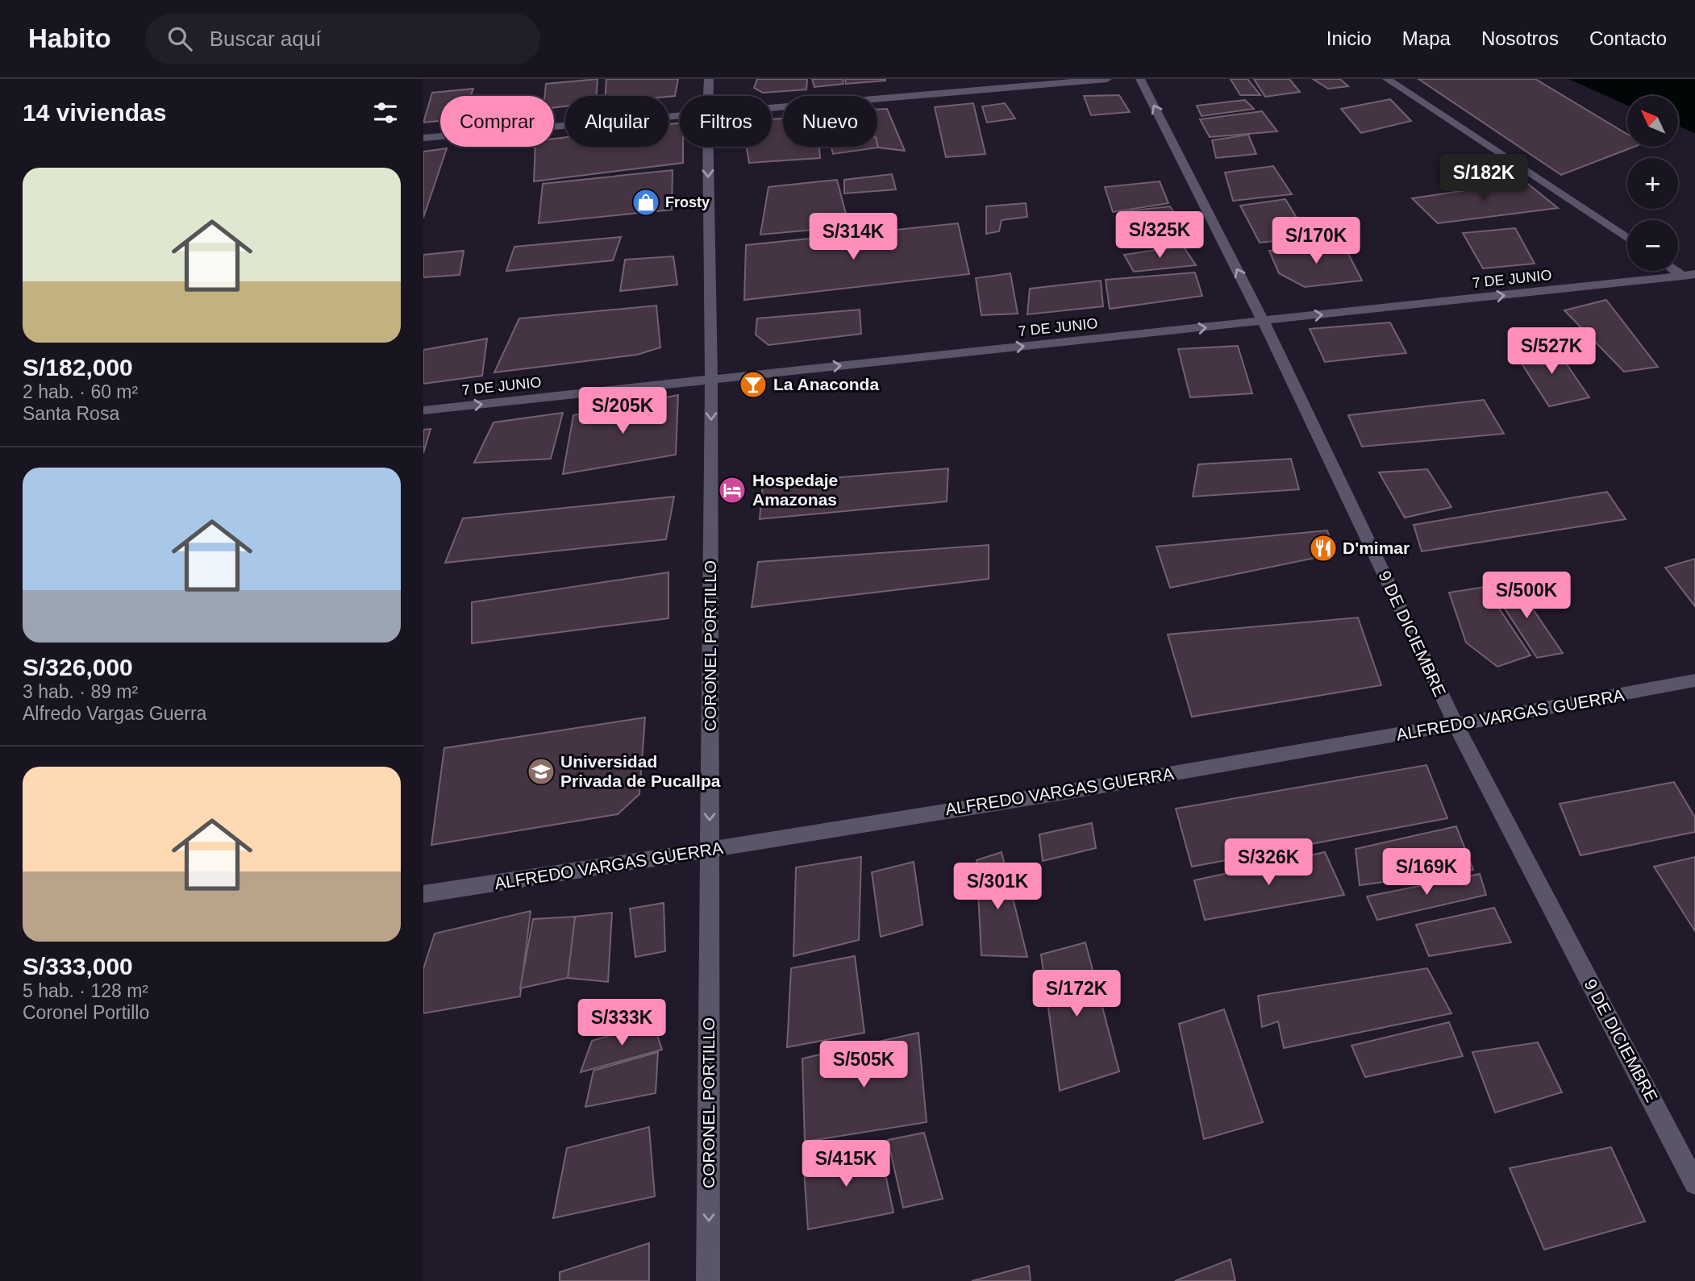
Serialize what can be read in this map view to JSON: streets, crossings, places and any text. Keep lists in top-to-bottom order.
{
  "streets": {
    "street": [
      "7 DE JUNIO",
      "9 DE DICIEMBRE",
      "CORONEL PORTILLO",
      "ALFREDO VARGAS GUERRA"
    ]
  },
  "crossings": [
    ["7 DE JUNIO", "9 DE DICIEMBRE"],
    ["7 DE JUNIO", "CORONEL PORTILLO"],
    ["9 DE DICIEMBRE", "ALFREDO VARGAS GUERRA"],
    ["CORONEL PORTILLO", "ALFREDO VARGAS GUERRA"]
  ],
  "one_way": ["7 DE JUNIO", "CORONEL PORTILLO"],
  "places": {
    "shop": ["Frosty"],
    "bar": ["La Anaconda"],
    "hotel": ["Hospedaje Amazonas"],
    "restaurant": ["D'mimar"],
    "school or university": ["Universidad Privada de Pucallpa"]
  },
  "north": "top left",
  "page": {
    "header": "Habito",
    "search": "Buscar aquí",
    "nav": [
      "Inicio",
      "Mapa",
      "Nosotros",
      "Contacto"
    ],
    "heading": "14 viviendas",
    "map_buttons": ["+", "−"],
    "chip": [
      "Comprar",
      "Alquilar",
      "Filtros",
      "Nuevo"
    ],
    "list": [
      {
        "name": "S/182,000",
        "note": "2 hab. · 60 m² · Santa Rosa"
      },
      {
        "name": "S/326,000",
        "note": "3 hab. · 89 m² · Alfredo Vargas Guerra"
      },
      {
        "name": "S/333,000",
        "note": "5 hab. · 128 m² · Coronel Portillo"
      }
    ],
    "price": [
      "S/182K",
      "S/325K",
      "S/314K",
      "S/170K",
      "S/527K",
      "S/205K",
      "S/500K",
      "S/326K",
      "S/169K",
      "S/301K",
      "S/172K",
      "S/333K",
      "S/505K",
      "S/415K"
    ]
  }
}
